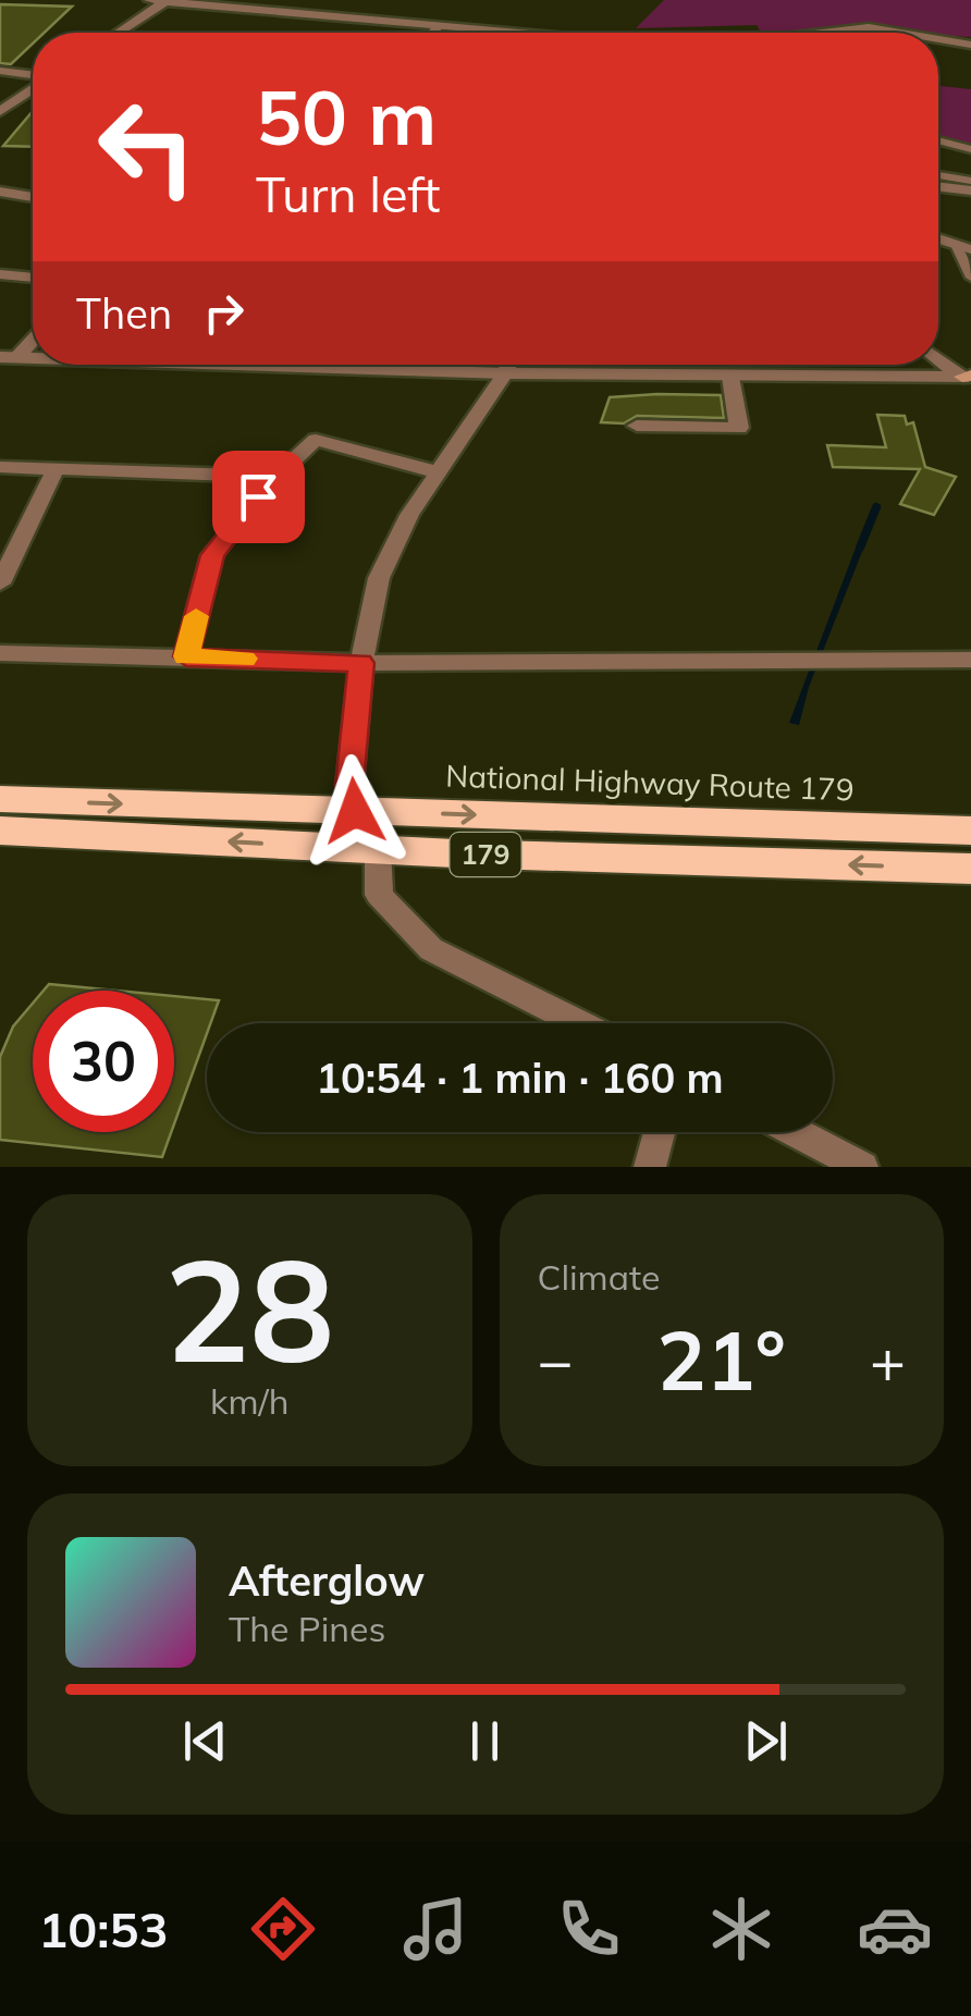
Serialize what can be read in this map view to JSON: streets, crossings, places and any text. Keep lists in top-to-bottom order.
{
  "streets": {
    "highway": ["National Highway Route 179", "179"]
  },
  "page": {
    "turn": ["50 m", "Turn left"],
    "then": "Then",
    "limit": "30",
    "trip": "10:54 · 1 min · 160 m",
    "tile": [
      ["28", "km/h"],
      "Climate"
    ],
    "heat": ["−", "21°", "+"],
    "song": ["Afterglow", "The Pines"],
    "tabs": "10:53"
  }
}
